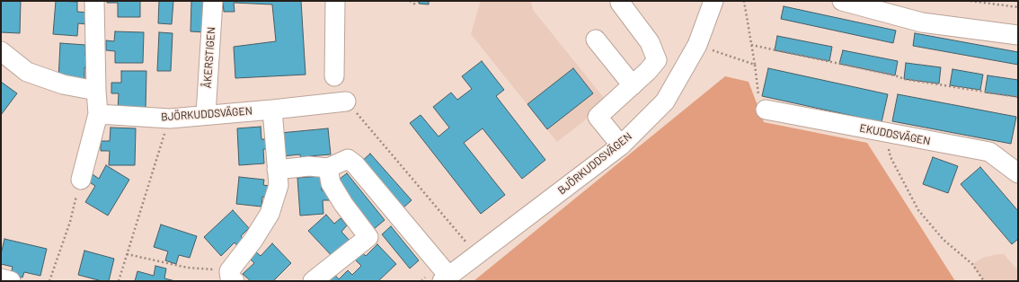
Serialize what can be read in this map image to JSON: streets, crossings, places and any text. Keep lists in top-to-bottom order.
{
  "streets": {
    "street": ["ÅKERSTIGEN", "BJÖRKUDDSVÄGEN", "EKUDDSVÄGEN"]
  },
  "crossings": [
    ["ÅKERSTIGEN", "BJÖRKUDDSVÄGEN"]
  ]
}
